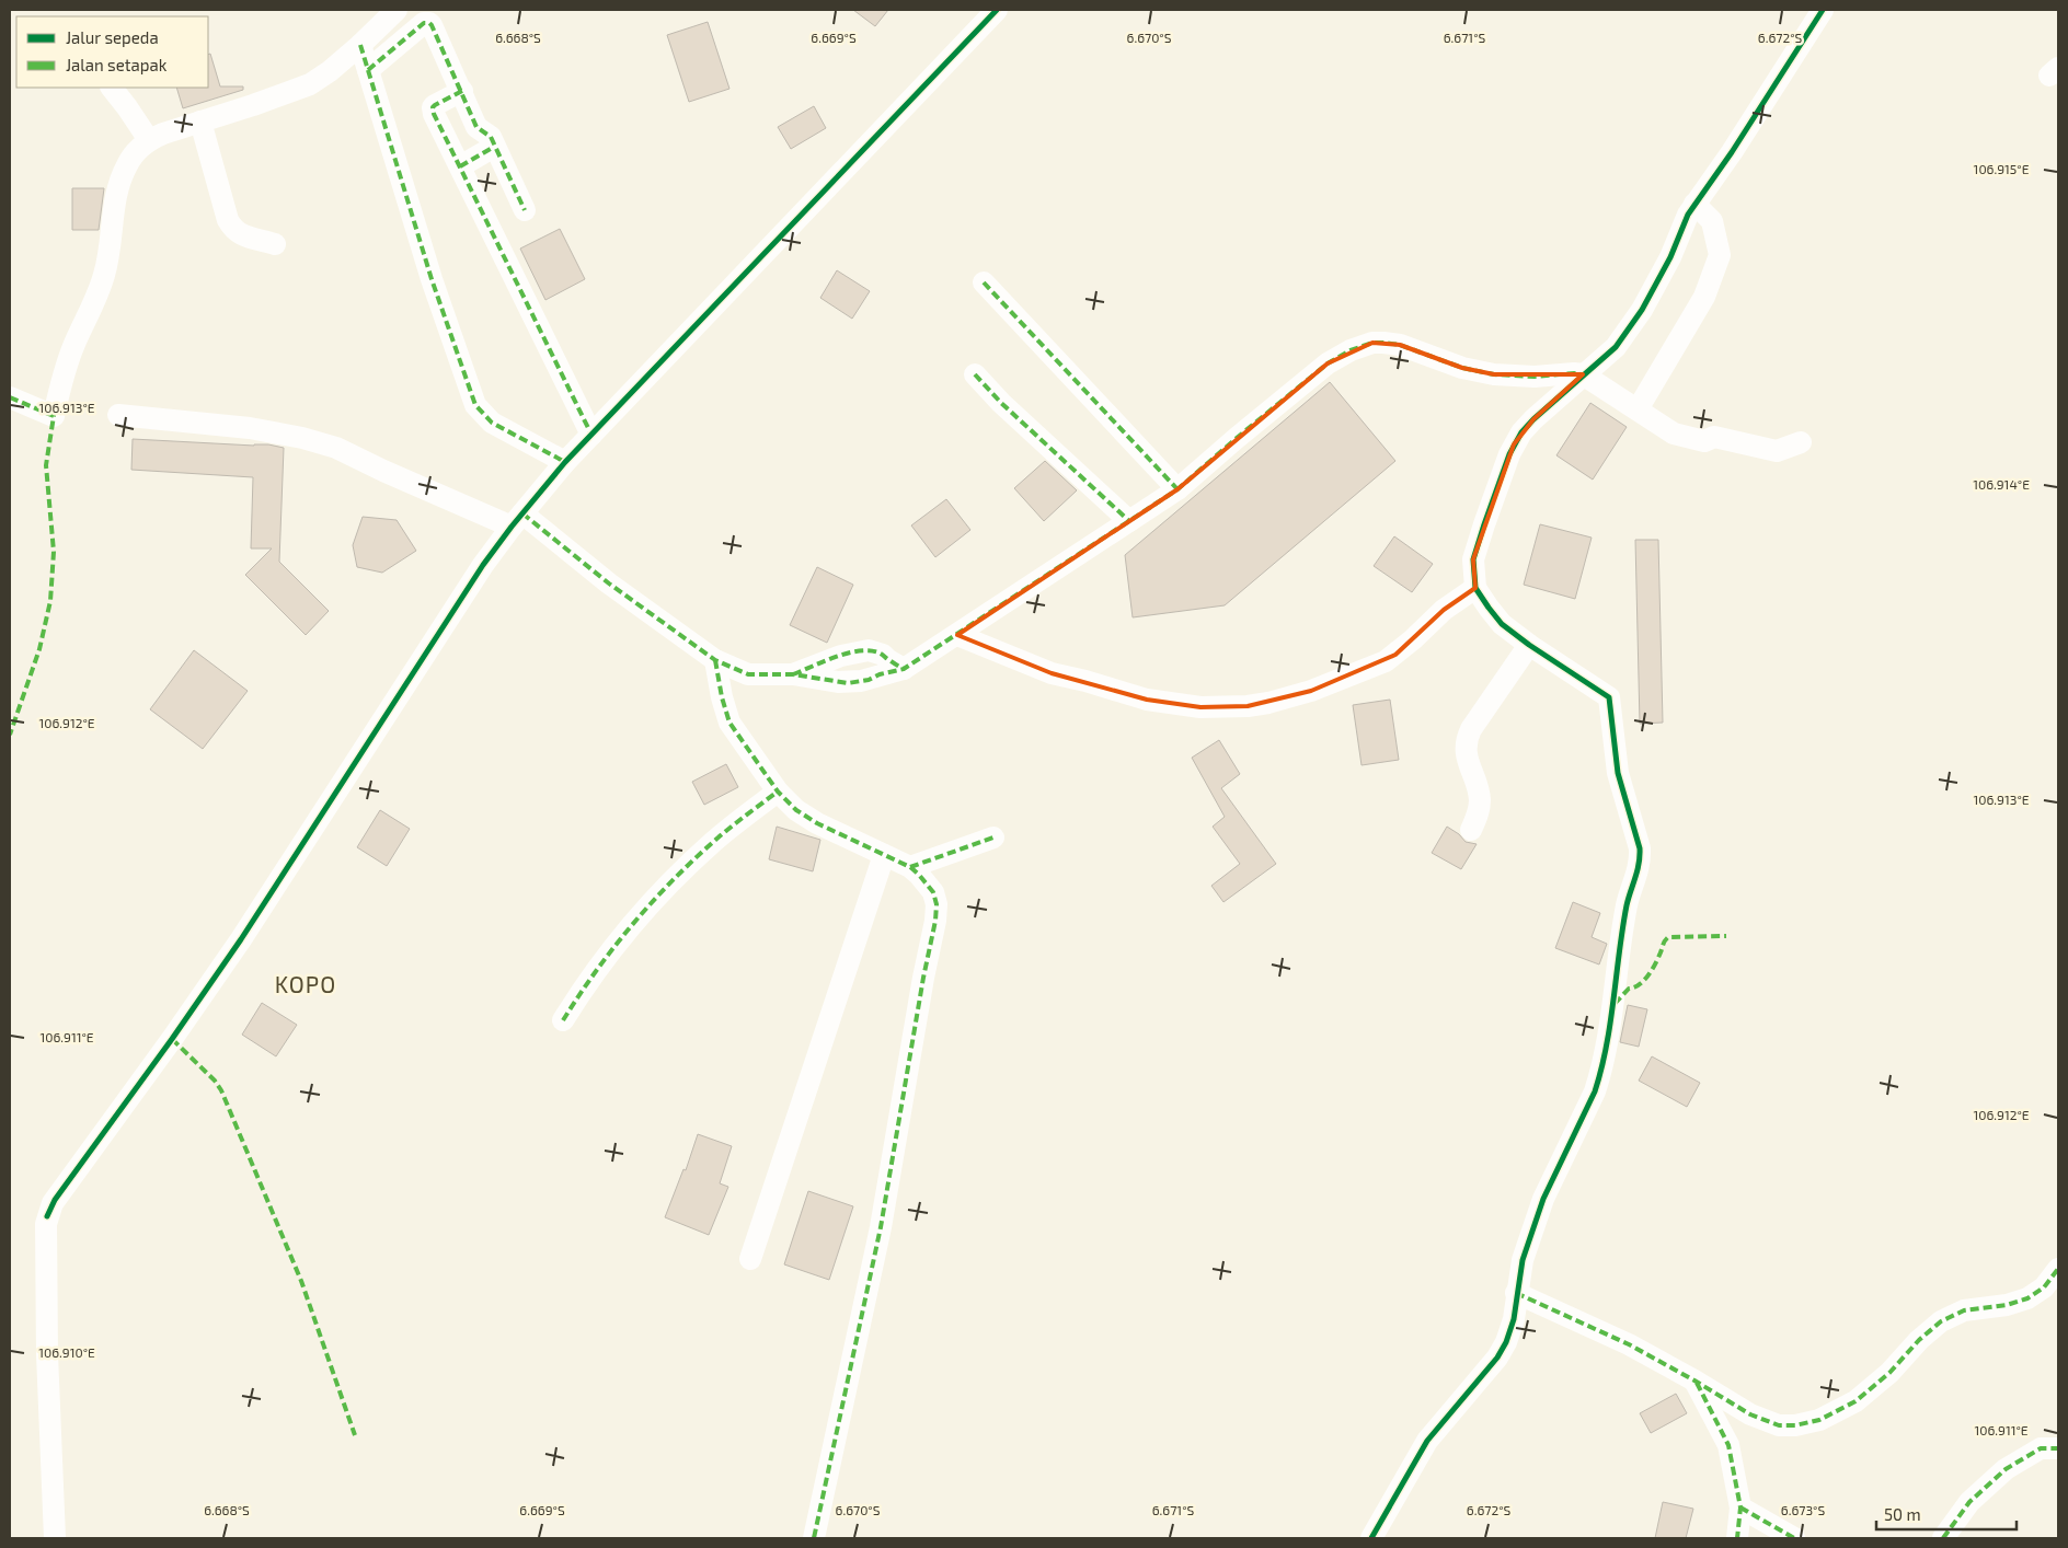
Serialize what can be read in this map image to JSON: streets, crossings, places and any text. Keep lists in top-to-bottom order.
{
  "districts": ["KOPO"],
  "legend": ["Jalur sepeda", "Jalan setapak"],
  "scale_bar": "50 m",
  "coordinates": [
    "6.668°S",
    "6.669°S",
    "6.670°S",
    "6.671°S",
    "6.672°S",
    "106.915°E",
    "106.913°E",
    "106.914°E",
    "106.912°E",
    "106.911°E",
    "106.910°E",
    "6.673°S"
  ]
}
